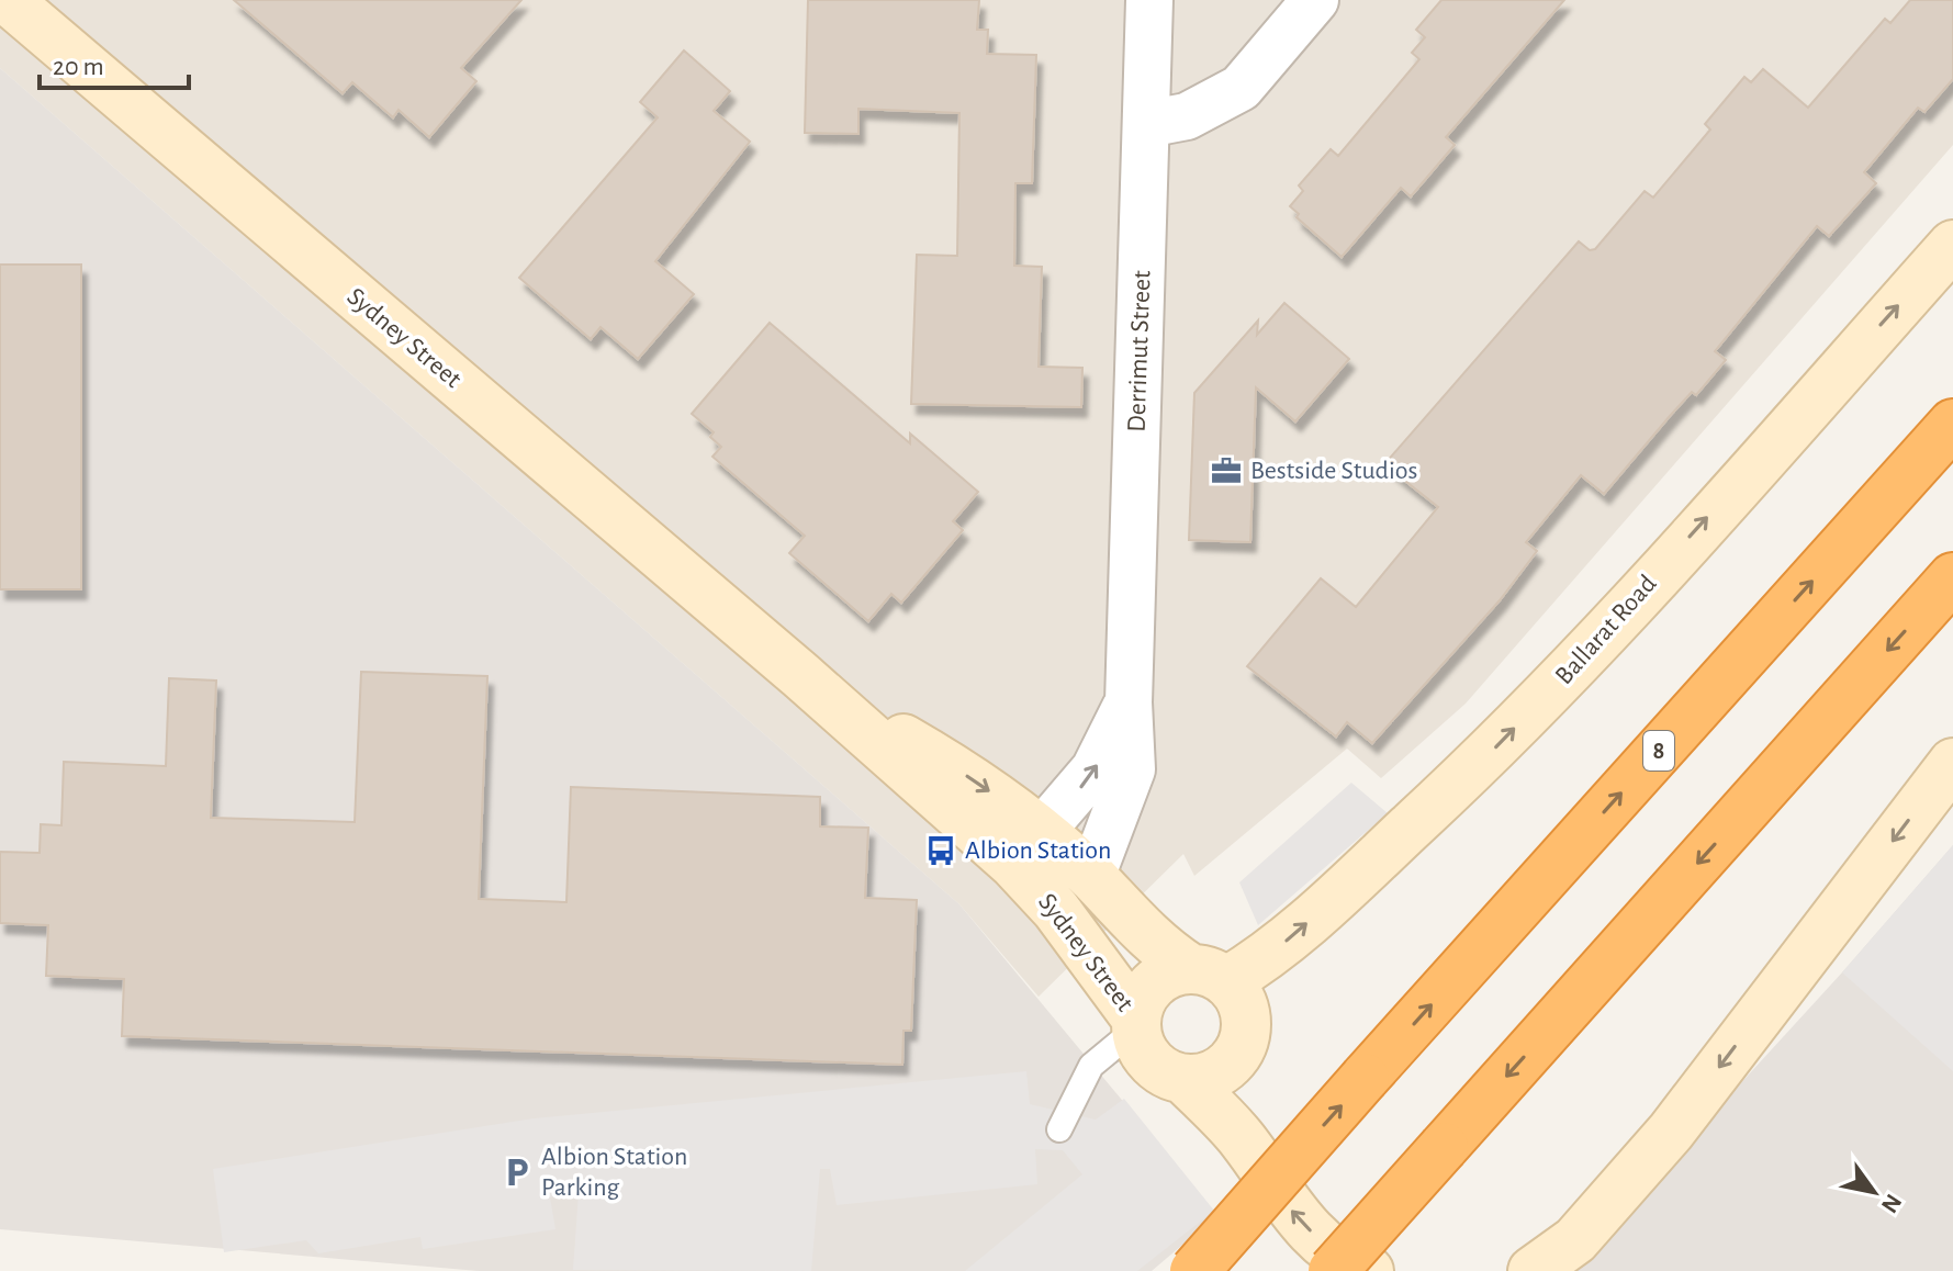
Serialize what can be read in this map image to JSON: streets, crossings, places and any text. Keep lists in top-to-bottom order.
{
  "streets": {
    "highway": ["8"],
    "street": ["Sydney Street", "Derrimut Street", "Ballarat Road"]
  },
  "crossings": [
    ["Sydney Street", "Derrimut Street"],
    ["Sydney Street", "Ballarat Road"]
  ],
  "places": {
    "office": ["Bestside Studios"],
    "bus stop": ["Albion Station"],
    "parking": ["Albion Station Parking"]
  },
  "scale_bar": "20 m",
  "north": "bottom right"
}
